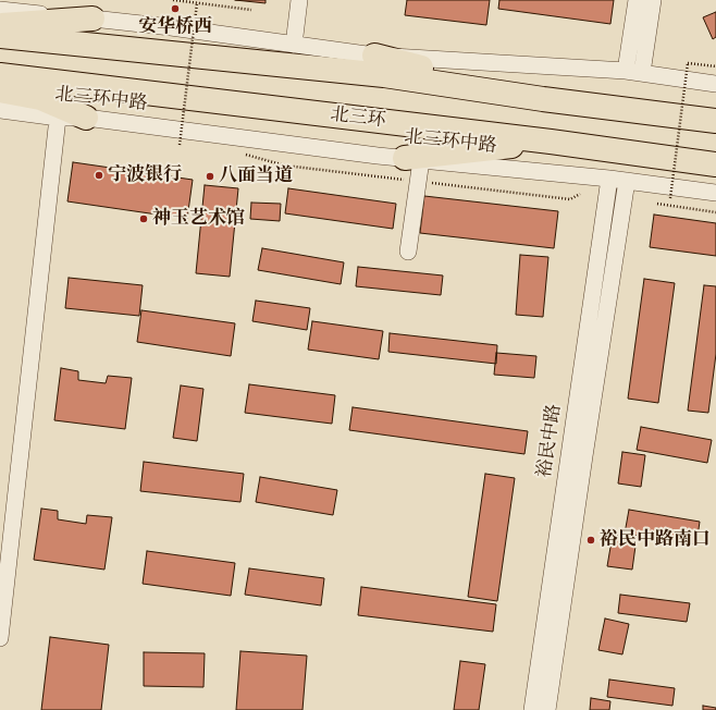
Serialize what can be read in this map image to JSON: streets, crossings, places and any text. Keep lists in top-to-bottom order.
{
  "streets": {
    "highway": ["北三环"],
    "street": ["北三环中路", "裕民中路"]
  },
  "crossings": [
    ["北三环中路", "裕民中路"]
  ],
  "places": [
    "安华桥西",
    "宁波银行",
    "八面当道",
    "神玉艺术馆",
    "裕民中路南口"
  ]
}
